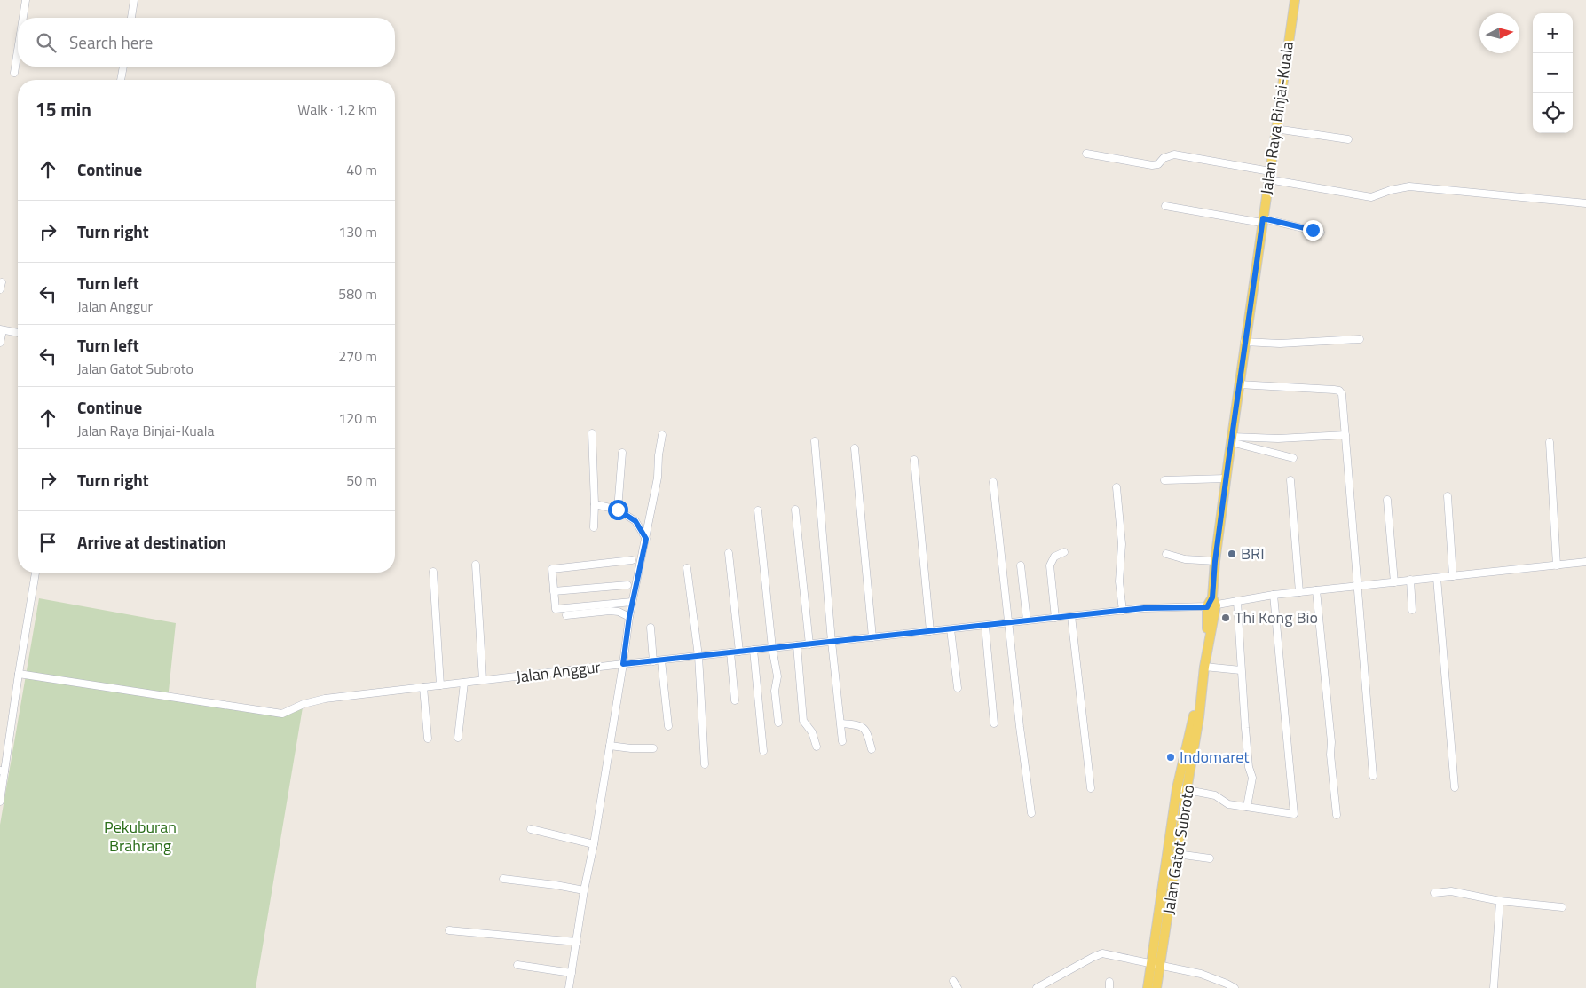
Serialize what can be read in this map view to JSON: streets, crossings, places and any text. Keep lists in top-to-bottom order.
{
  "streets": {
    "main road": ["Jalan Raya Binjai-Kuala", "Jalan Gatot Subroto"],
    "street": ["Jalan Anggur"]
  },
  "crossings": [
    ["Jalan Raya Binjai-Kuala", "Jalan Gatot Subroto"],
    ["Jalan Anggur", "Jalan Gatot Subroto"]
  ],
  "parks": ["Pekuburan Brahrang"],
  "places": ["BRI", "Thi Kong Bio", "Indomaret"],
  "north": "right",
  "page": {
    "map_buttons": ["+", "−"],
    "search": "Search here",
    "heading": ["15 min", "Walk · 1.2 km"],
    "list": [
      ["Continue", "40 m"],
      ["Turn right", "130 m"],
      ["Turn left", "Jalan Anggur", "580 m"],
      ["Turn left", "Jalan Gatot Subroto", "270 m"],
      ["Continue", "Jalan Raya Binjai-Kuala", "120 m"],
      ["Turn right", "50 m"],
      "Arrive at destination"
    ]
  }
}
